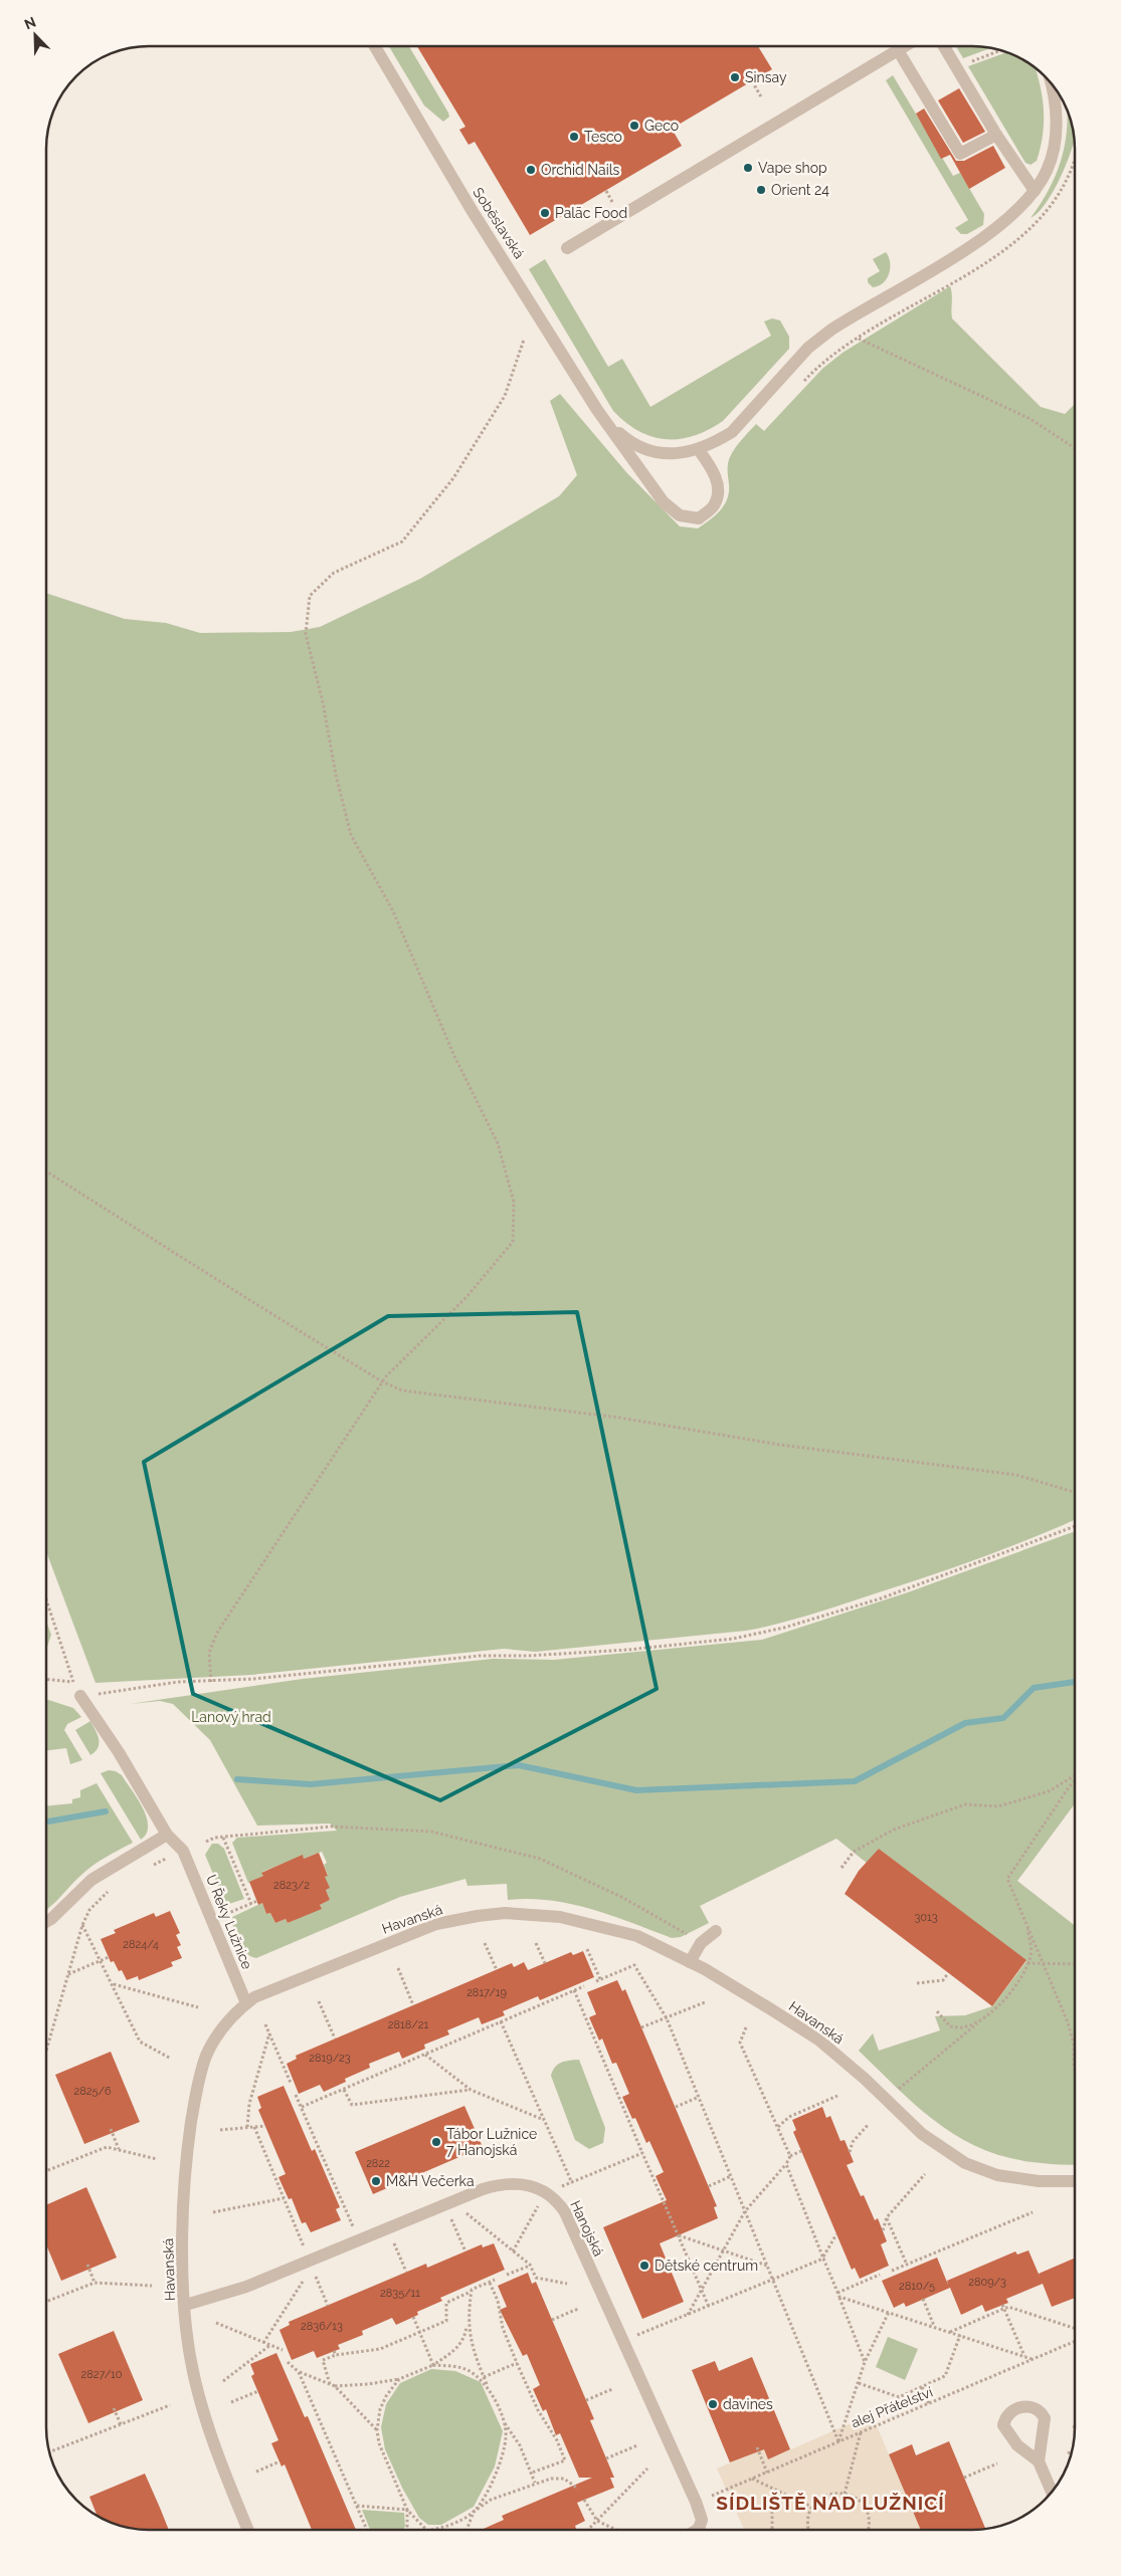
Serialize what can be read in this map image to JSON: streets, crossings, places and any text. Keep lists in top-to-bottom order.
{
  "streets": {
    "street": [
      "Soběslavská",
      "Havanská",
      "U Řeky Lužnice",
      "Hanojská"
    ],
    "path": ["alej Přátelství"]
  },
  "crossings": [
    ["Havanská", "U Řeky Lužnice"]
  ],
  "districts": ["SÍDLIŠTĚ NAD LUŽNICÍ"],
  "parks": ["Lanový hrad"],
  "places": [
    "Sinsay",
    "Geco",
    "Tesco",
    "Vape shop",
    "Orchid Nails",
    "Orient 24",
    "Palāc Food",
    "Tábor Lužnice 7 Hanojská",
    "M&H Večerka",
    "Dětské centrum",
    "davines"
  ],
  "house_numbers": [
    "2823/2",
    "3013",
    "2824/4",
    "2817/19",
    "2818/21",
    "2819/23",
    "2825/6",
    "2822",
    "2809/3",
    "2810/5",
    "2835/11",
    "2836/13",
    "2827/10"
  ],
  "north": "top left"
}
